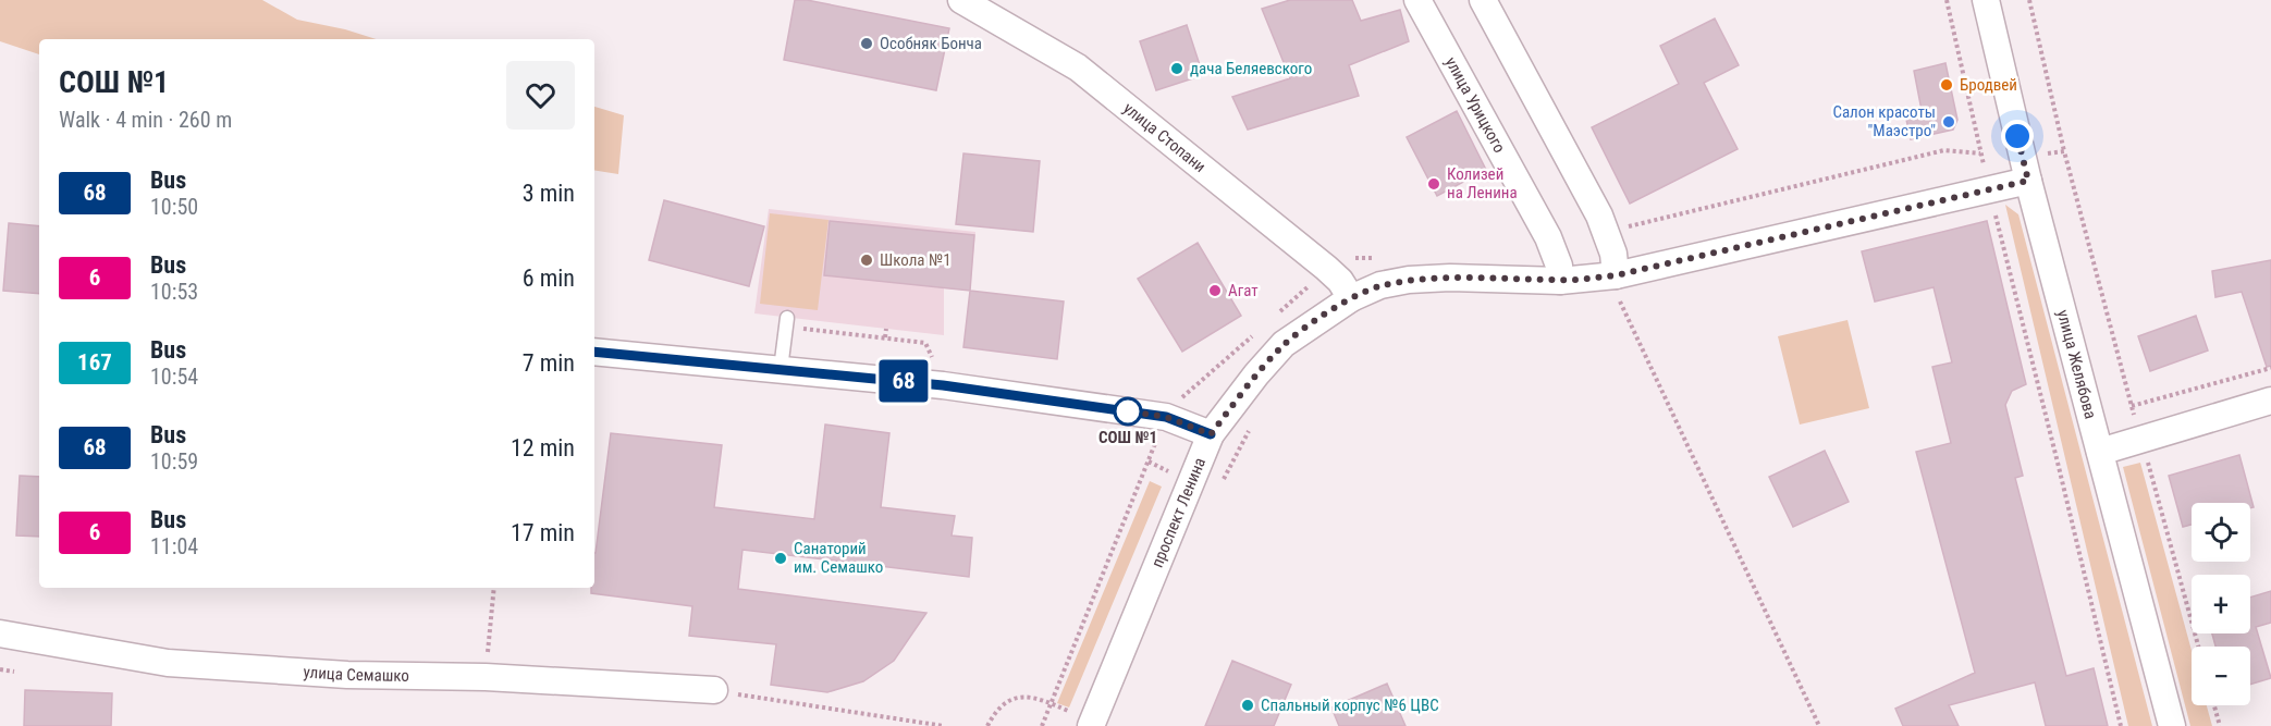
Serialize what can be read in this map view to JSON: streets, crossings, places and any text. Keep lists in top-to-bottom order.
{
  "streets": {
    "street": [
      "улица Урицкого",
      "улица Стопани",
      "улица Желябова",
      "проспект Ленина",
      "улица Семашко"
    ]
  },
  "crossings": [
    ["улица Урицкого", "проспект Ленина"],
    ["улица Стопани", "проспект Ленина"],
    ["улица Желябова", "проспект Ленина"]
  ],
  "places": [
    "Особняк Бонча",
    "дача Беляевского",
    "Бродвей",
    "Салон красоты \"Маэстро\"",
    "Колизей на Ленина",
    "Школа №1",
    "Агат",
    "СОШ №1",
    "Санаторий им. Семашко",
    "Спальный корпус №6 ЦВС"
  ],
  "lines": ["bus line 68"],
  "page": {
    "on_map": "68",
    "heading": ["СОШ №1", "Walk · 4 min · 260 m"],
    "list": [
      {
        "mark": "68",
        "name": "Bus",
        "note": "10:50",
        "value": "3 min"
      },
      {
        "mark": "6",
        "name": "Bus",
        "note": "10:53",
        "value": "6 min"
      },
      {
        "mark": "167",
        "name": "Bus",
        "note": "10:54",
        "value": "7 min"
      },
      {
        "mark": "68",
        "name": "Bus",
        "note": "10:59",
        "value": "12 min"
      },
      {
        "mark": "6",
        "name": "Bus",
        "note": "11:04",
        "value": "17 min"
      }
    ],
    "map_buttons": ["+", "−"]
  }
}
